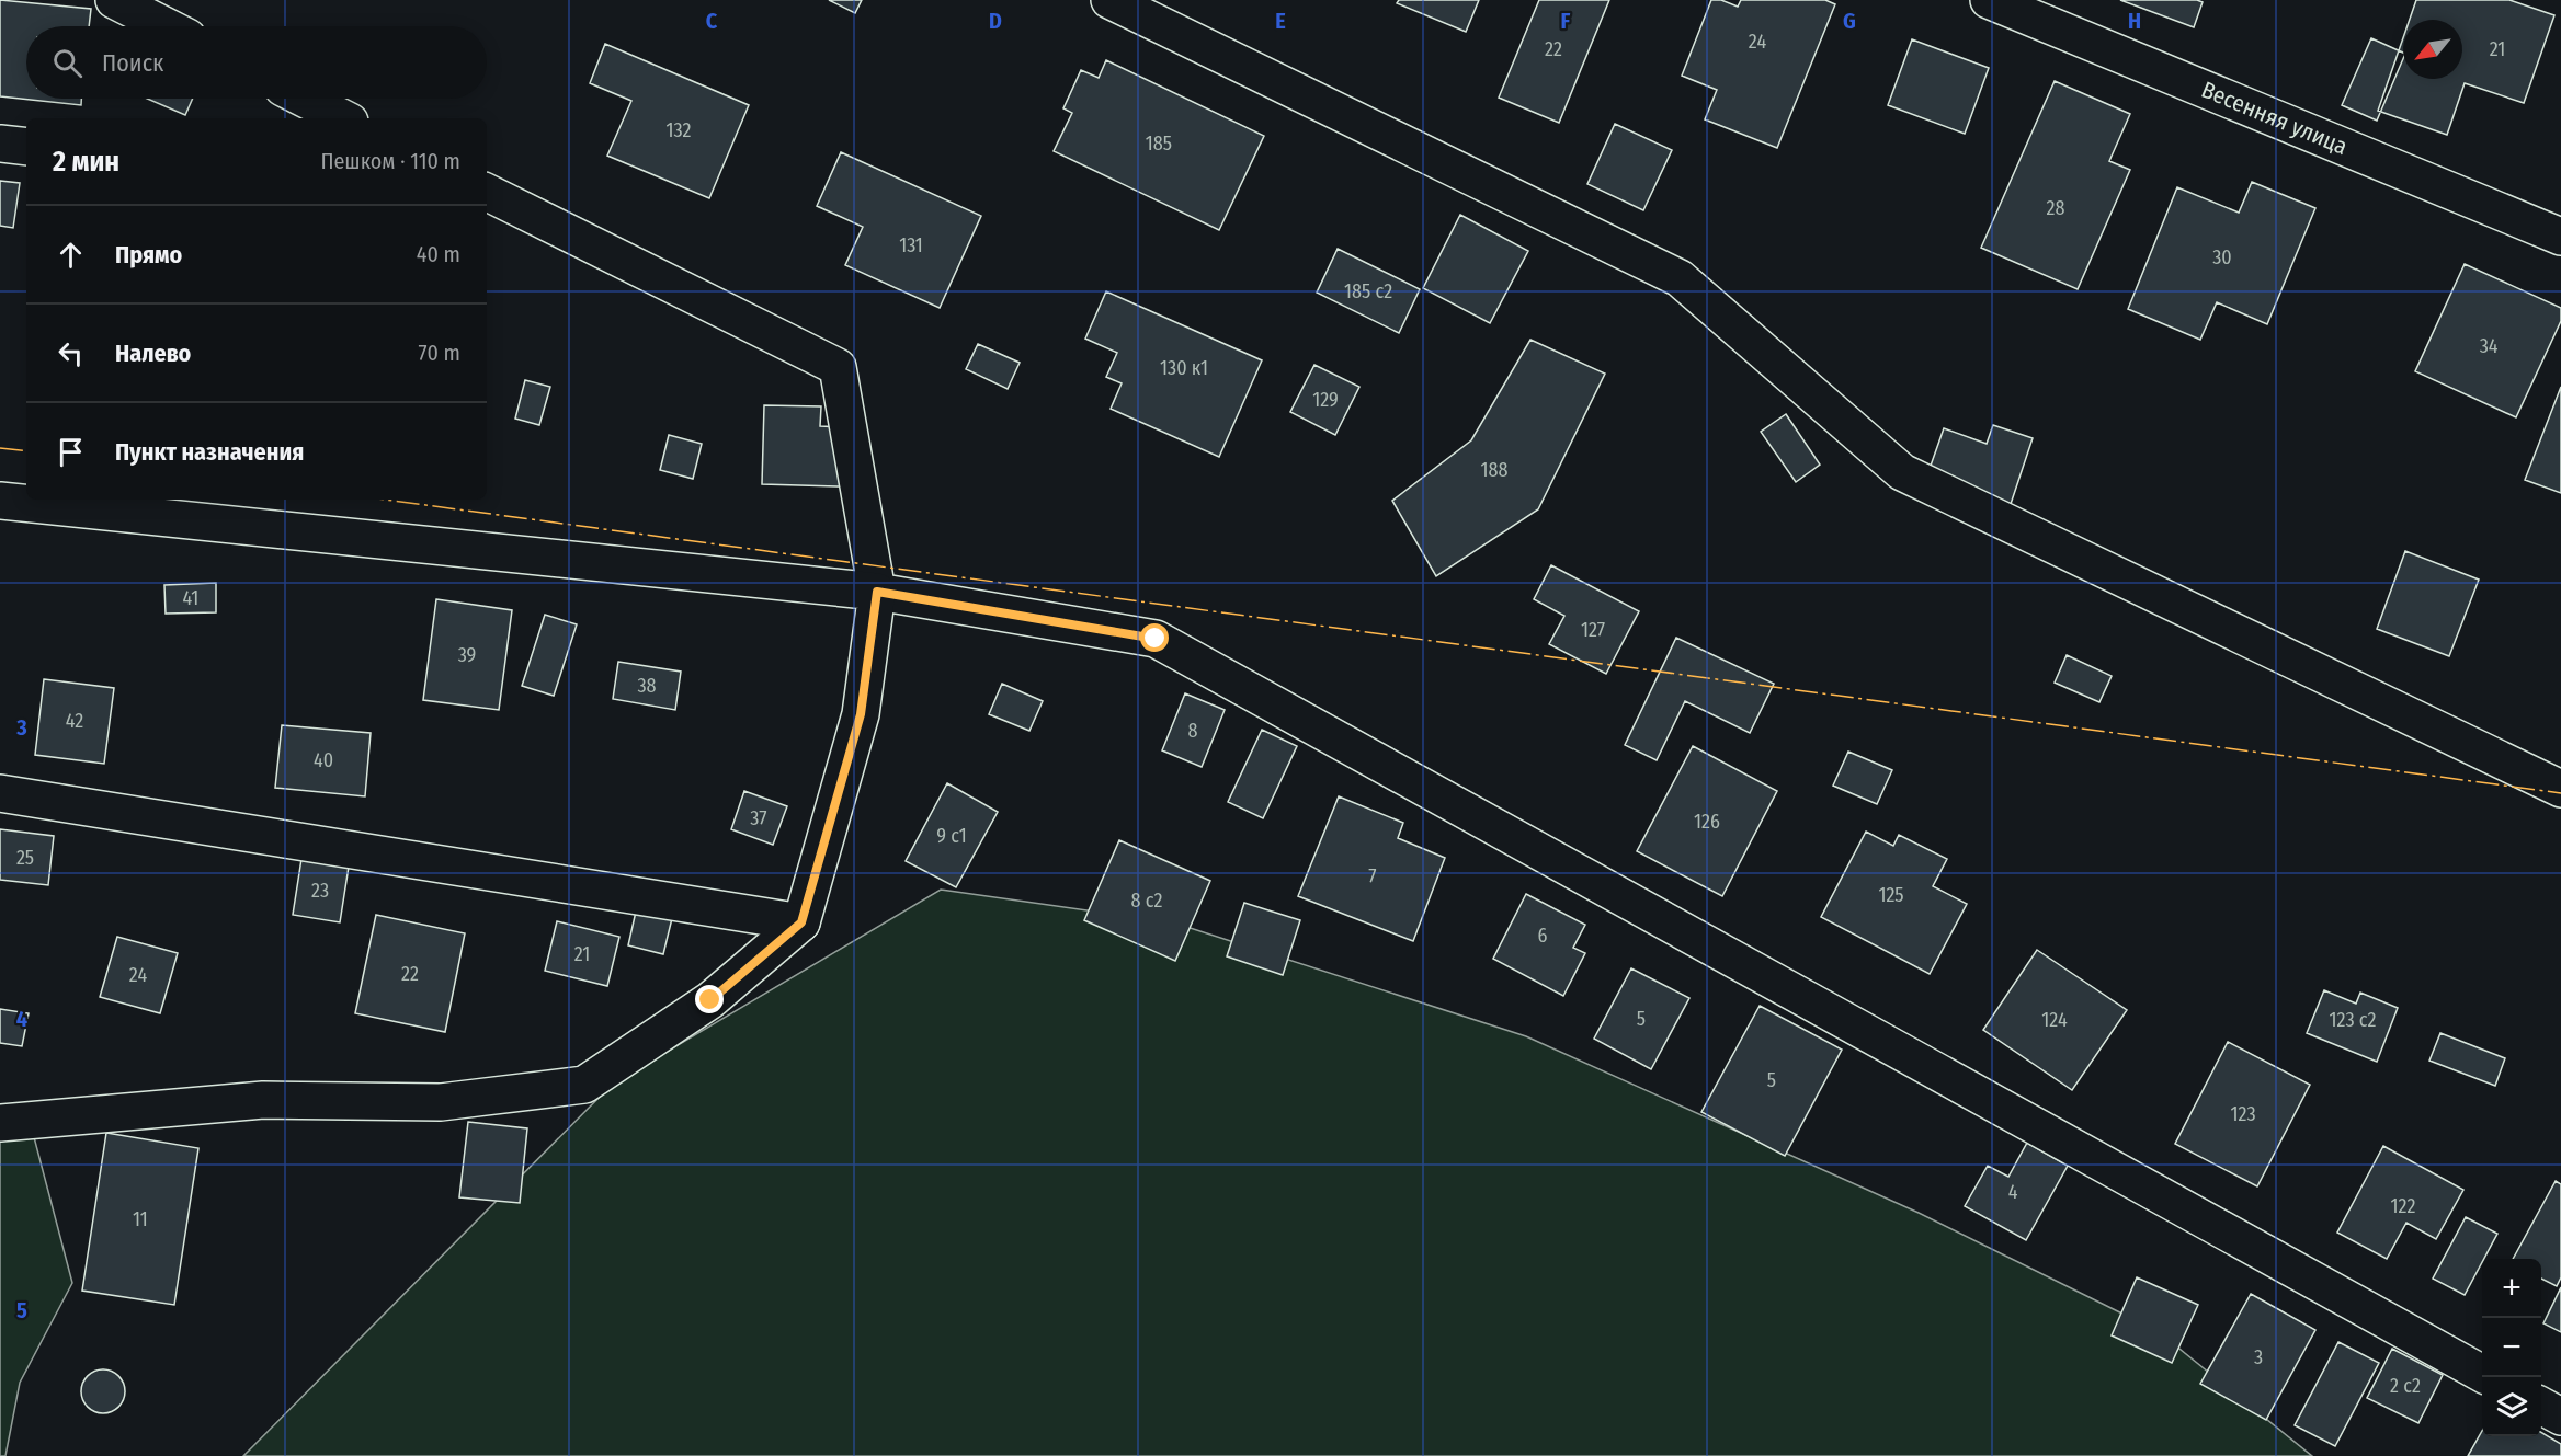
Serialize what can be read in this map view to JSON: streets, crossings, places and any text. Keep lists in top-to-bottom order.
{
  "streets": {
    "street": ["Весенняя улица"]
  },
  "house_numbers": [
    "24",
    "22",
    "21",
    "132",
    "185",
    "28",
    "131",
    "30",
    "185 с2",
    "34",
    "130 к1",
    "129",
    "188",
    "41",
    "127",
    "39",
    "38",
    "42",
    "8",
    "40",
    "37",
    "126",
    "9 с1",
    "25",
    "7",
    "23",
    "125",
    "8 с2",
    "6",
    "21",
    "22",
    "24",
    "5",
    "124",
    "123 с2",
    "5",
    "123",
    "4",
    "122",
    "11",
    "3",
    "2 с2"
  ],
  "north": "bottom left",
  "page": {
    "search": "Поиск",
    "heading": ["2 мин", "Пешком · 110 m"],
    "list": [
      ["Прямо", "40 m"],
      ["Налево", "70 m"],
      "Пункт назначения"
    ],
    "map_buttons": ["+", "−"]
  },
  "grid": {
    "columns": [
      "C",
      "D",
      "E",
      "F",
      "G",
      "H"
    ],
    "rows": ["3", "4", "5"]
  }
}
